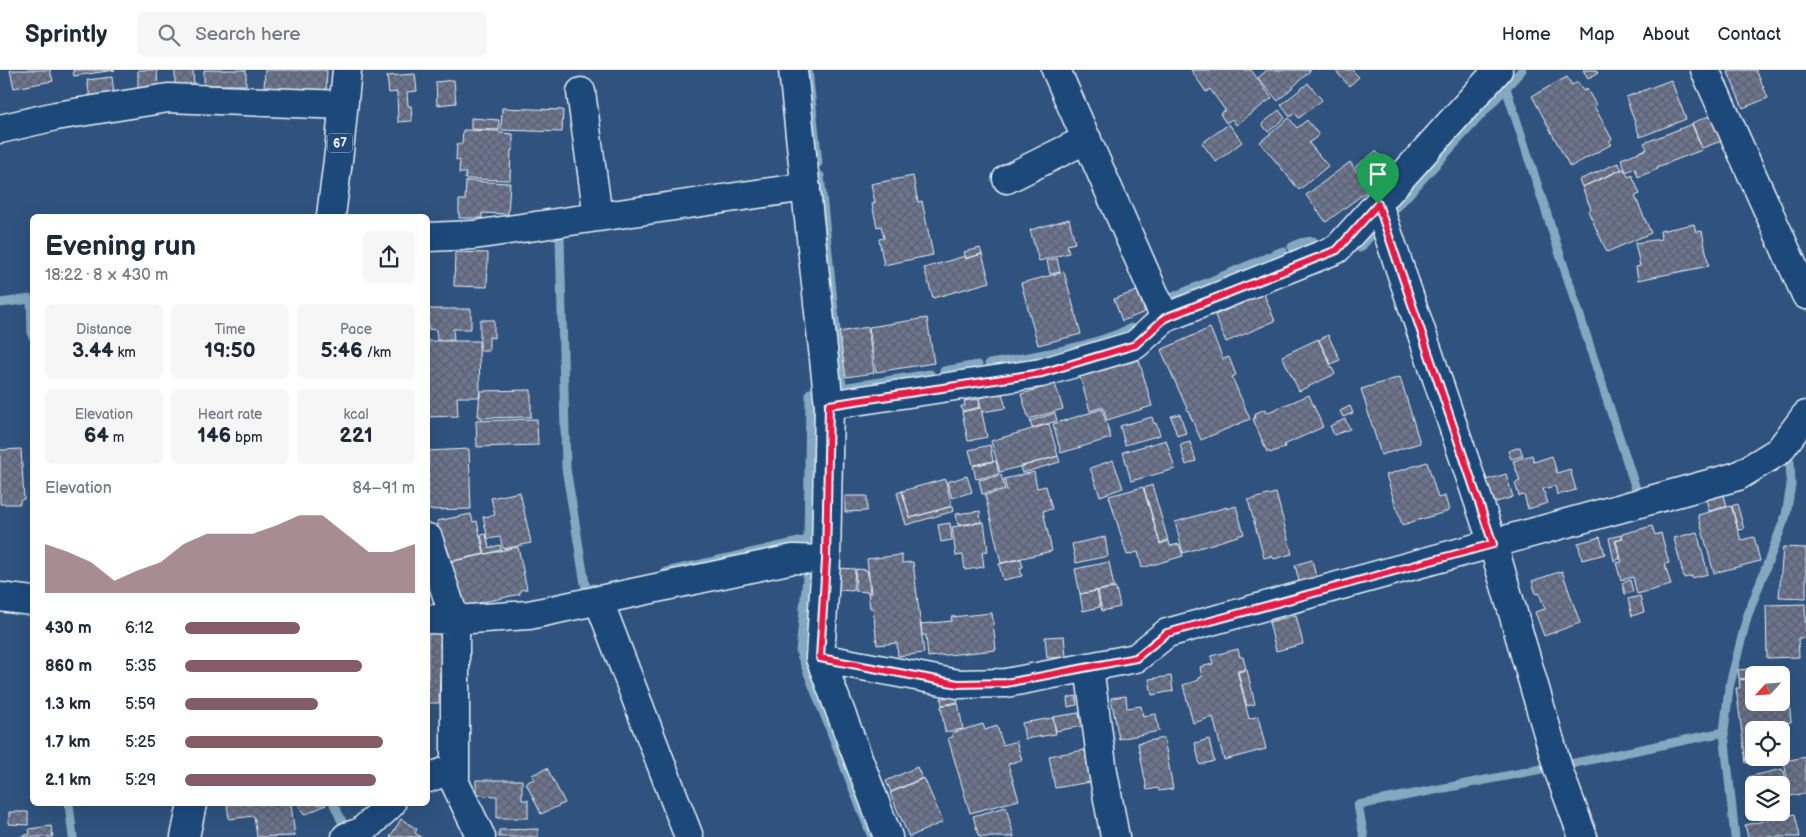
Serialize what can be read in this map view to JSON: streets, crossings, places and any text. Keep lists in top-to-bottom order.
{
  "streets": {
    "street": ["67"]
  },
  "north": "bottom left",
  "page": {
    "header": "Sprintly",
    "search": "Search here",
    "nav": [
      "Home",
      "Map",
      "About",
      "Contact"
    ],
    "heading": ["Evening run", "18:22 · 8 × 430 m"],
    "stats": [
      ["Distance", "3.44 km"],
      ["Time", "19:50"],
      ["Pace", "5:46 /km"],
      ["Elevation", "64 m"],
      ["Heart rate", "146 bpm"],
      ["kcal", "221"]
    ],
    "chart": ["Elevation", "84–91 m"],
    "list": [
      {
        "name": "430 m",
        "note": "6:12"
      },
      {
        "name": "860 m",
        "note": "5:35"
      },
      {
        "name": "1.3 km",
        "note": "5:59"
      },
      {
        "name": "1.7 km",
        "note": "5:25"
      },
      {
        "name": "2.1 km",
        "note": "5:29"
      }
    ]
  }
}
